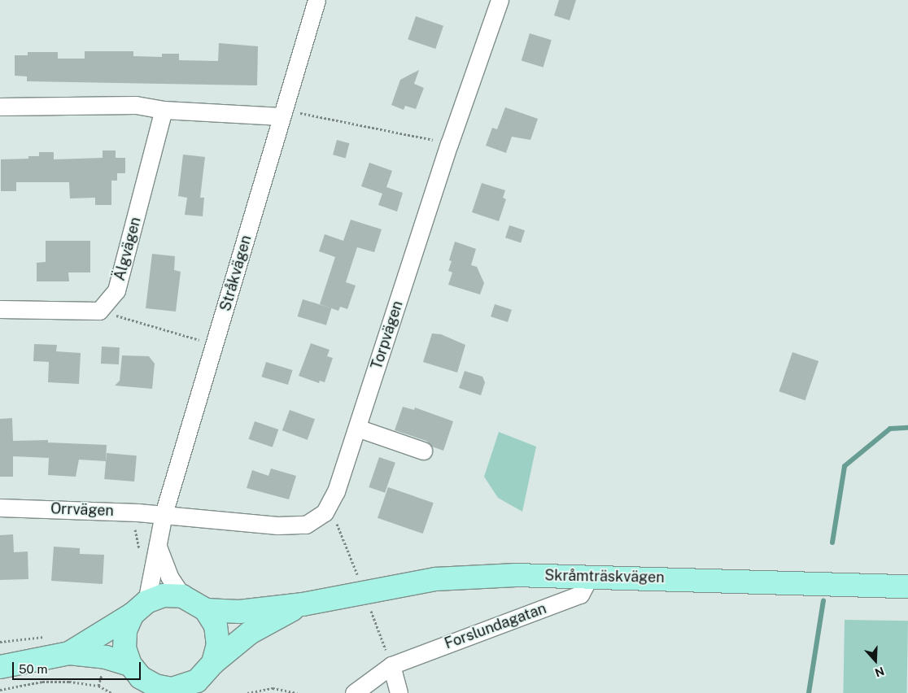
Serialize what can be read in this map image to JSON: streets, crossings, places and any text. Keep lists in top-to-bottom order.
{
  "streets": {
    "main road": ["Skråmträskvägen"],
    "street": [
      "Älgvägen",
      "Stråkvägen",
      "Torpvägen",
      "Orrvägen",
      "Forslundagatan"
    ]
  },
  "crossings": [
    ["Stråkvägen", "Torpvägen"],
    ["Stråkvägen", "Orrvägen"],
    ["Stråkvägen", "Skråmträskvägen"],
    ["Torpvägen", "Orrvägen"],
    ["Skråmträskvägen", "Forslundagatan"]
  ],
  "scale_bar": "50 m",
  "north": "bottom"
}
